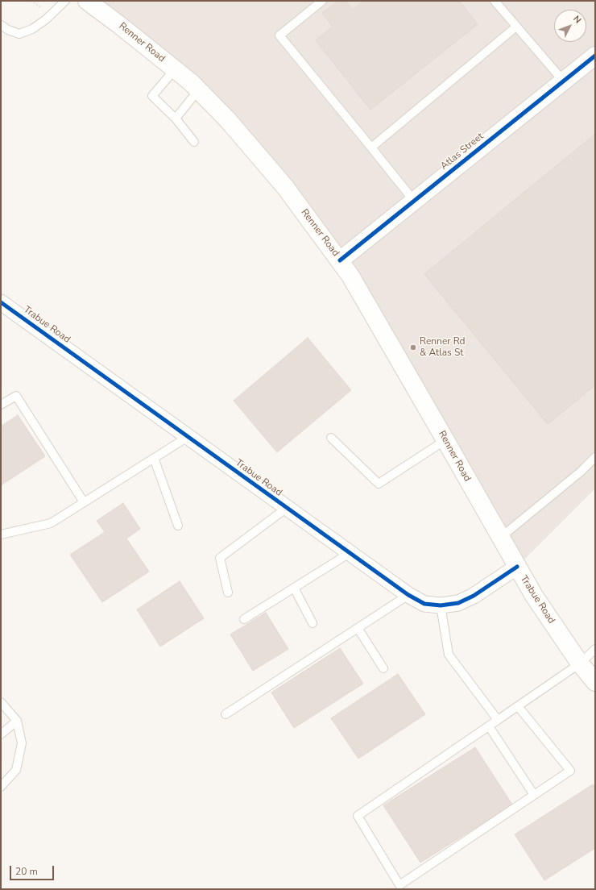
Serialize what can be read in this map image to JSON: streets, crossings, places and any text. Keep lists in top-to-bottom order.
{
  "streets": {
    "main road": ["Renner Road", "Atlas Street", "Trabue Road"]
  },
  "crossings": [
    ["Renner Road", "Atlas Street"],
    ["Renner Road", "Trabue Road"]
  ],
  "places": ["Renner Rd & Atlas St"],
  "scale_bar": "20 m",
  "north": "top right"
}
